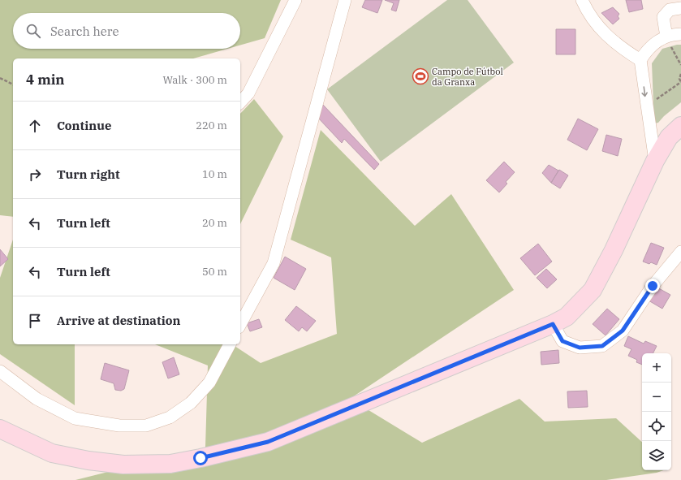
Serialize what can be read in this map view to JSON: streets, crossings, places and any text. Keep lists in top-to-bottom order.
{
  "places": {
    "sports": ["Campo de Fútbol da Granxa"]
  },
  "page": {
    "search": "Search here",
    "heading": ["4 min", "Walk · 300 m"],
    "list": [
      ["Continue", "220 m"],
      ["Turn right", "10 m"],
      ["Turn left", "20 m"],
      ["Turn left", "50 m"],
      "Arrive at destination"
    ],
    "map_buttons": ["+", "−"]
  }
}
